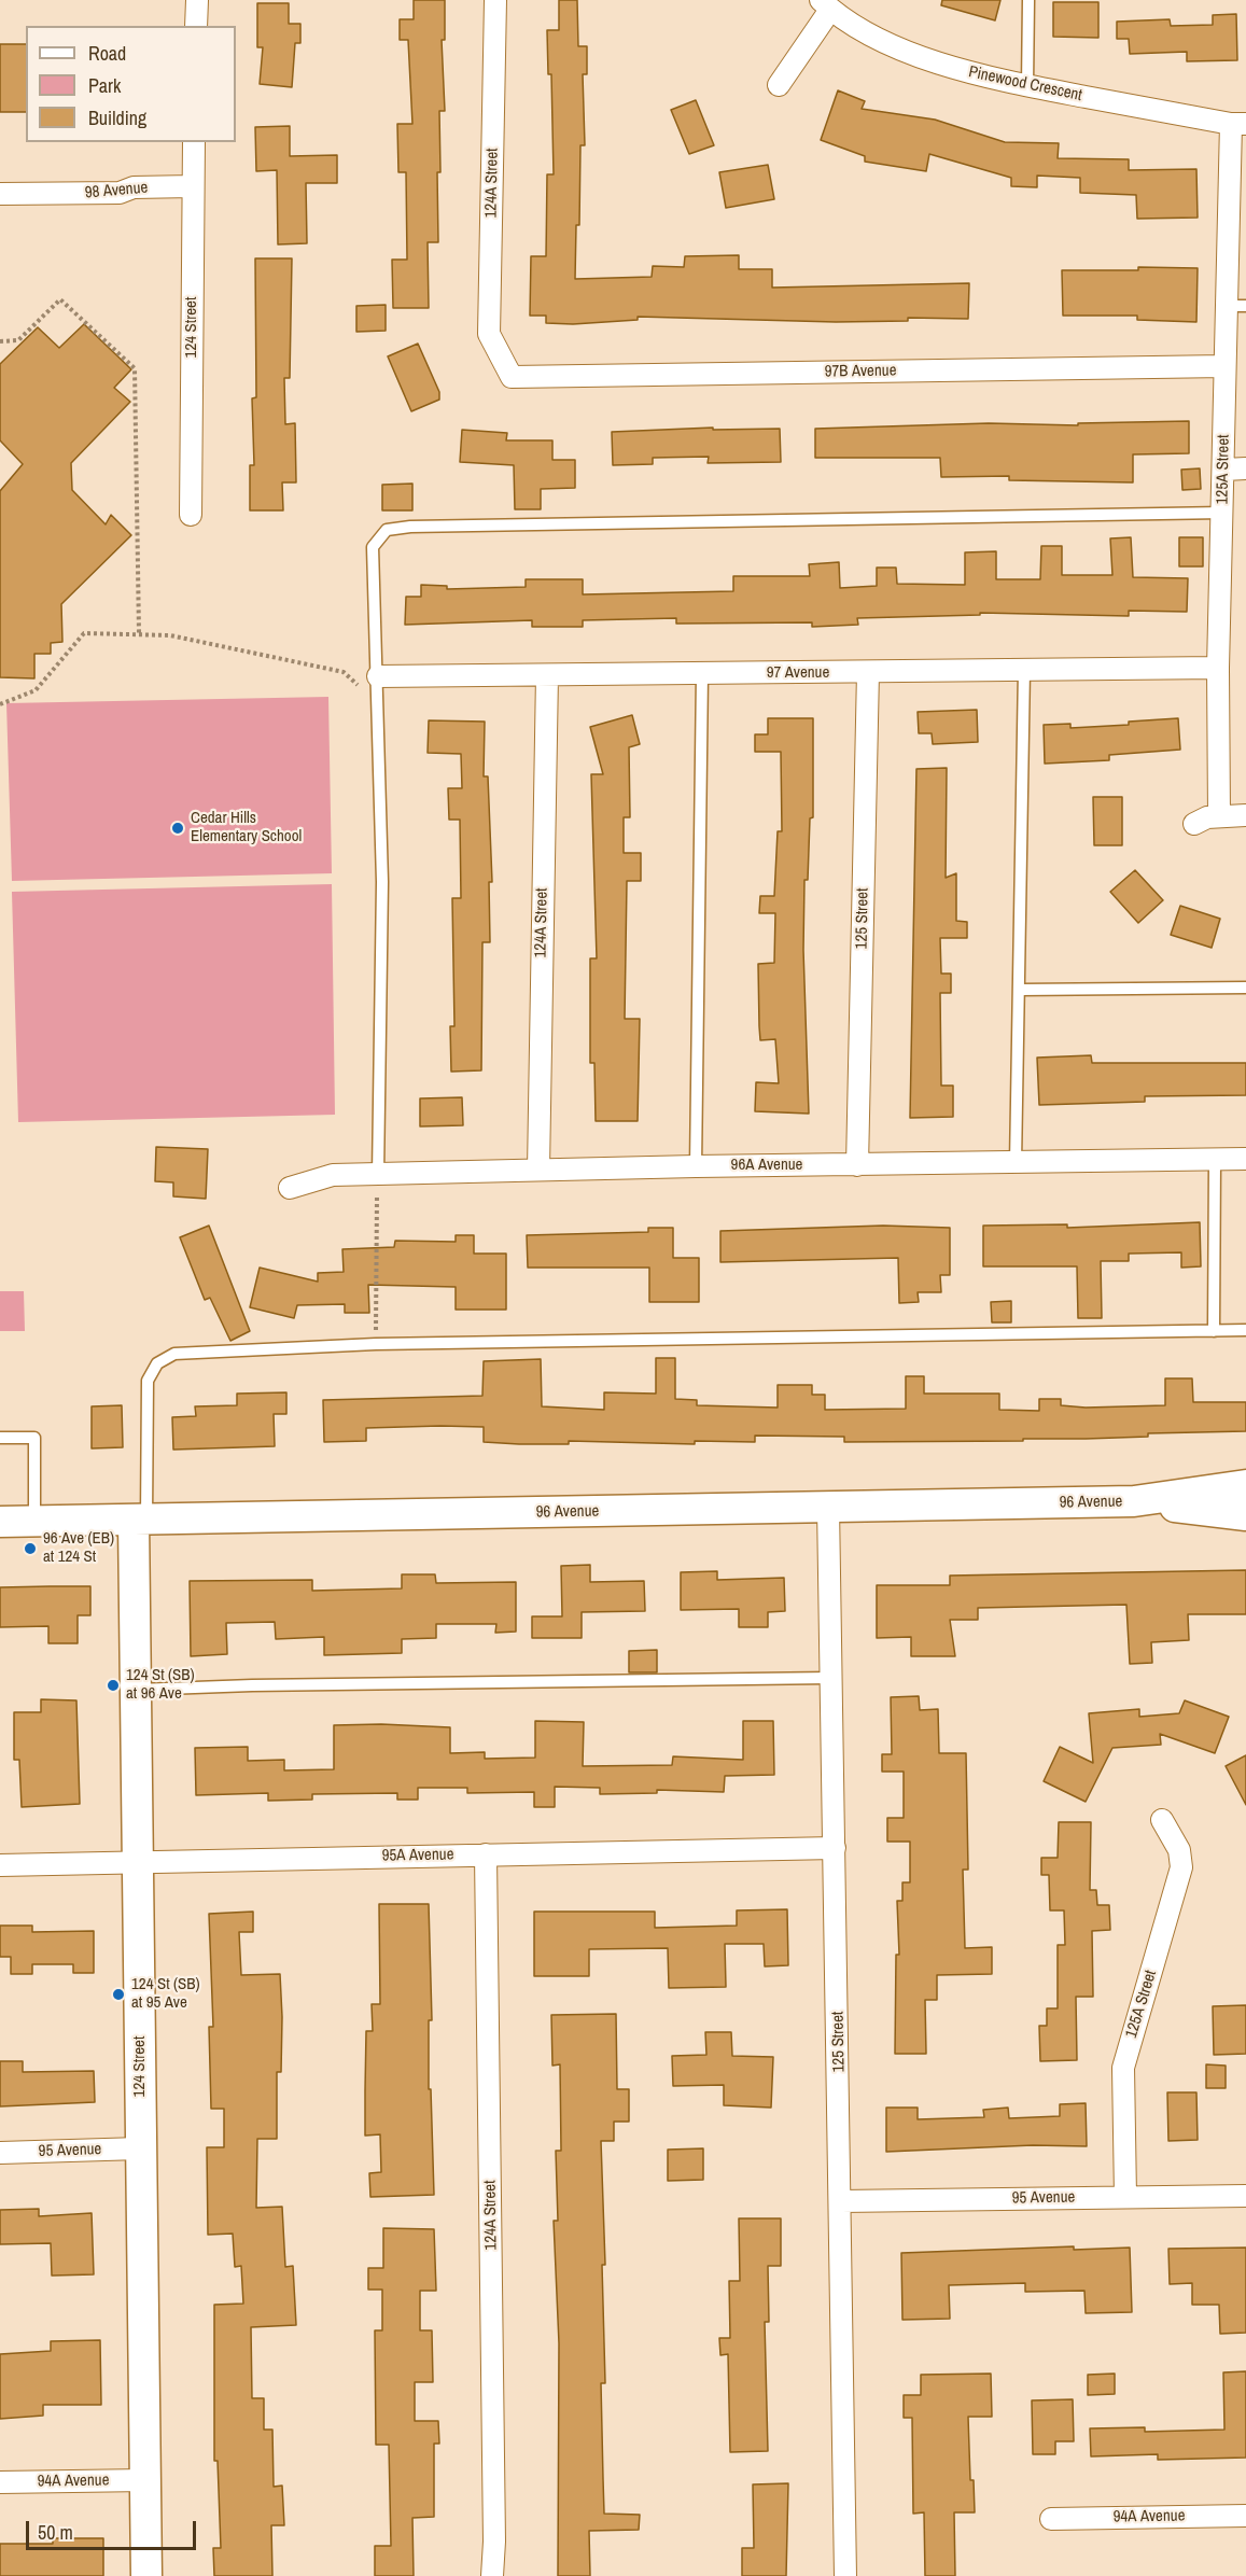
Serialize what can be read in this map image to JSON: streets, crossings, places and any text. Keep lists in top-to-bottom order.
{
  "streets": {
    "main road": ["124 Street", "96 Avenue"],
    "street": [
      "Pinewood Crescent",
      "124A Street",
      "98 Avenue",
      "97B Avenue",
      "125A Street",
      "97 Avenue",
      "125 Street",
      "96A Avenue",
      "95A Avenue",
      "95 Avenue",
      "94A Avenue"
    ]
  },
  "crossings": [
    ["Pinewood Crescent", "125A Street"],
    ["124A Street", "97B Avenue"],
    ["124A Street", "97 Avenue"],
    ["124A Street", "96A Avenue"],
    ["124A Street", "95A Avenue"],
    ["98 Avenue", "124 Street"],
    ["124 Street", "96 Avenue"],
    ["124 Street", "95A Avenue"],
    ["124 Street", "95 Avenue"],
    ["124 Street", "94A Avenue"],
    ["97B Avenue", "125A Street"],
    ["125A Street", "97 Avenue"],
    ["125A Street", "95 Avenue"],
    ["97 Avenue", "125 Street"],
    ["125 Street", "96A Avenue"],
    ["125 Street", "96 Avenue"],
    ["125 Street", "95A Avenue"],
    ["125 Street", "95 Avenue"]
  ],
  "places": [
    "Cedar Hills Elementary School",
    "96 Ave (EB) at 124 St",
    "124 St (SB) at 96 Ave",
    "124 St (SB) at 95 Ave"
  ],
  "legend": ["Road", "Park", "Building"],
  "scale_bar": "50 m"
}
